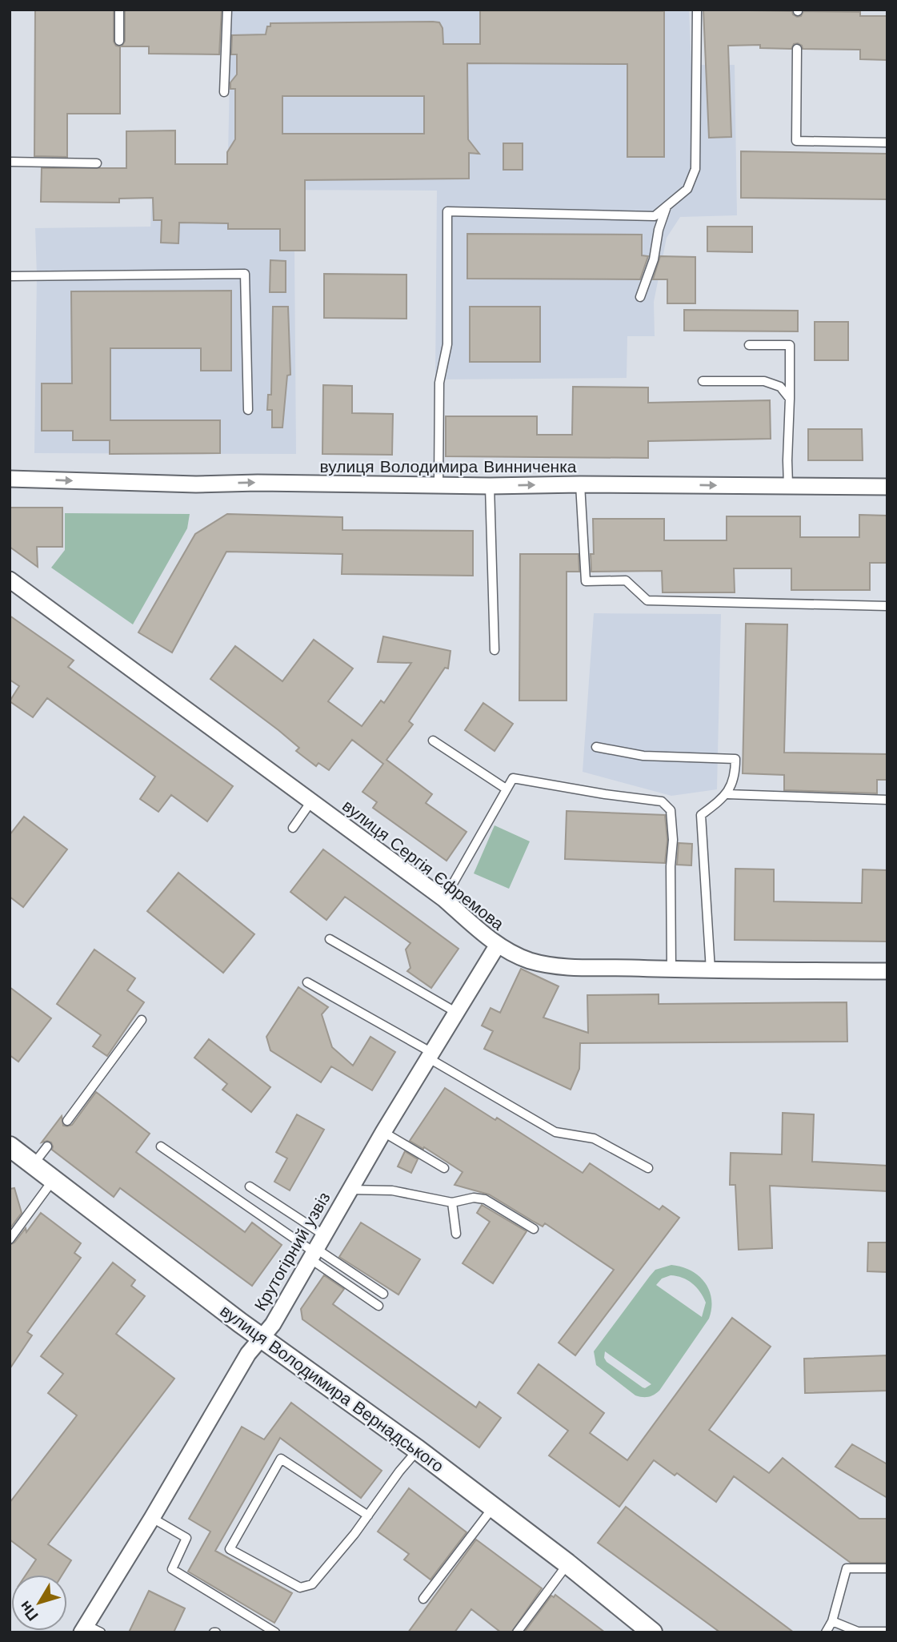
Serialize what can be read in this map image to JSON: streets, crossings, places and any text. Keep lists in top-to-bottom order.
{
  "streets": {
    "street": [
      "вулиця Володимира Винниченка",
      "вулиця Сергія Єфремова",
      "Крутогірний узвіз",
      "вулиця Володимира Вернадського"
    ]
  },
  "crossings": [
    ["вулиця Сергія Єфремова", "Крутогірний узвіз"],
    ["Крутогірний узвіз", "вулиця Володимира Вернадського"]
  ],
  "one_way": ["вулиця Володимира Винниченка"],
  "north": "bottom left"
}
